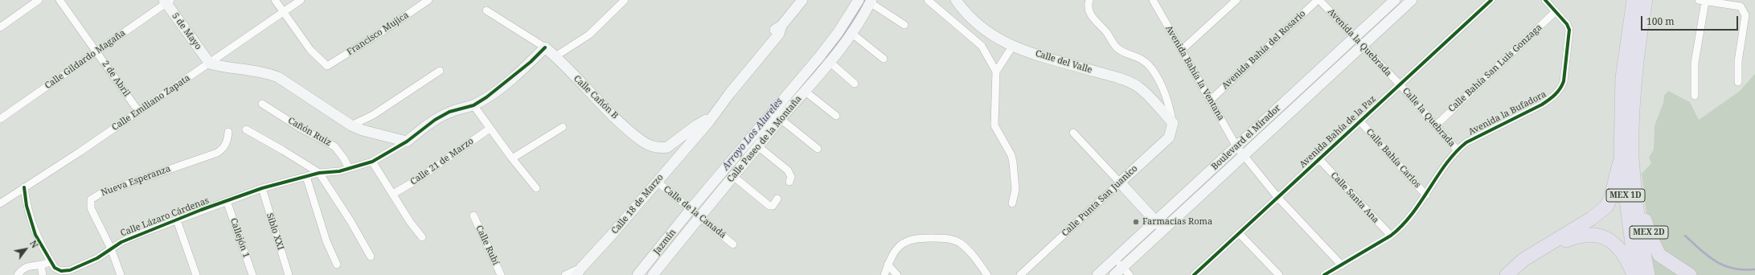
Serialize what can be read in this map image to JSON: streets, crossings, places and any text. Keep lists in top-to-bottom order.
{
  "streets": {
    "highway": ["MEX 1D", "MEX 2D"],
    "main road": [
      "5 de Mayo",
      "Calle del Valle",
      "Calle Cañón B",
      "Boulevard el Mirador",
      "Calle Paseo de la Montaña",
      "Calle Punta San Juanico",
      "Calle 18 de Marzo",
      "Calle Lázaro Cárdenas",
      "Jazmín"
    ],
    "street": [
      "Francisco Mujica",
      "Avenida la Quebrada",
      "Avenida Bahía del Rosario",
      "Calle Gildardo Magaña",
      "Calle Bahía San Luis Gonzaga",
      "Avenida Bahía la Ventana",
      "2 de Abril",
      "Calle Emiliano Zapata",
      "Avenida la Bufadora",
      "Calle la Quebrada",
      "Cañón Ruiz",
      "Avenida Bahía de la Paz",
      "Calle Bahía Carlos",
      "Calle 21 de Marzo",
      "Nueva Esperanza",
      "Calle Santa Ana",
      "Calle de la Canadá",
      "Siblo XXI",
      "Callejón 1",
      "Calle Rubí"
    ]
  },
  "crossings": [
    ["5 de Mayo", "Calle Gildardo Magaña"],
    ["5 de Mayo", "Calle Emiliano Zapata"],
    ["Francisco Mujica", "Calle Emiliano Zapata"],
    ["Avenida la Quebrada", "Avenida Bahía del Rosario"],
    ["Avenida la Quebrada", "Calle la Quebrada"],
    ["Avenida la Quebrada", "Avenida Bahía de la Paz"],
    ["Avenida la Quebrada", "Boulevard el Mirador"],
    ["Avenida Bahía del Rosario", "Avenida Bahía la Ventana"],
    ["Calle Gildardo Magaña", "2 de Abril"],
    ["Calle del Valle", "Calle Punta San Juanico"],
    ["Calle Bahía San Luis Gonzaga", "Avenida la Bufadora"],
    ["Calle Bahía San Luis Gonzaga", "Calle la Quebrada"],
    ["Avenida Bahía la Ventana", "Avenida Bahía de la Paz"],
    ["Avenida Bahía la Ventana", "Boulevard el Mirador"],
    ["2 de Abril", "Calle Emiliano Zapata"],
    ["Calle Cañón B", "Calle 18 de Marzo"],
    ["Calle Cañón B", "Calle Lázaro Cárdenas"],
    ["Calle Emiliano Zapata", "Calle Lázaro Cárdenas"],
    ["Avenida la Bufadora", "Calle la Quebrada"],
    ["Calle la Quebrada", "Avenida Bahía de la Paz"],
    ["Cañón Ruiz", "Calle Lázaro Cárdenas"],
    ["Avenida Bahía de la Paz", "Calle Bahía Carlos"],
    ["Avenida Bahía de la Paz", "Calle Santa Ana"],
    ["Calle Paseo de la Montaña", "Calle de la Canadá"],
    ["Calle Paseo de la Montaña", "Jazmín"],
    ["Nueva Esperanza", "Calle Lázaro Cárdenas"],
    ["MEX 1D", "MEX 2D"],
    ["Calle 18 de Marzo", "Calle de la Canadá"],
    ["Calle de la Canadá", "Jazmín"],
    ["Calle Lázaro Cárdenas", "Siblo XXI"],
    ["Calle Lázaro Cárdenas", "Callejón 1"]
  ],
  "water": ["Arroyo Los Alureles"],
  "places": ["Farmacias Roma"],
  "scale_bar": "100 m",
  "north": "top right"
}
